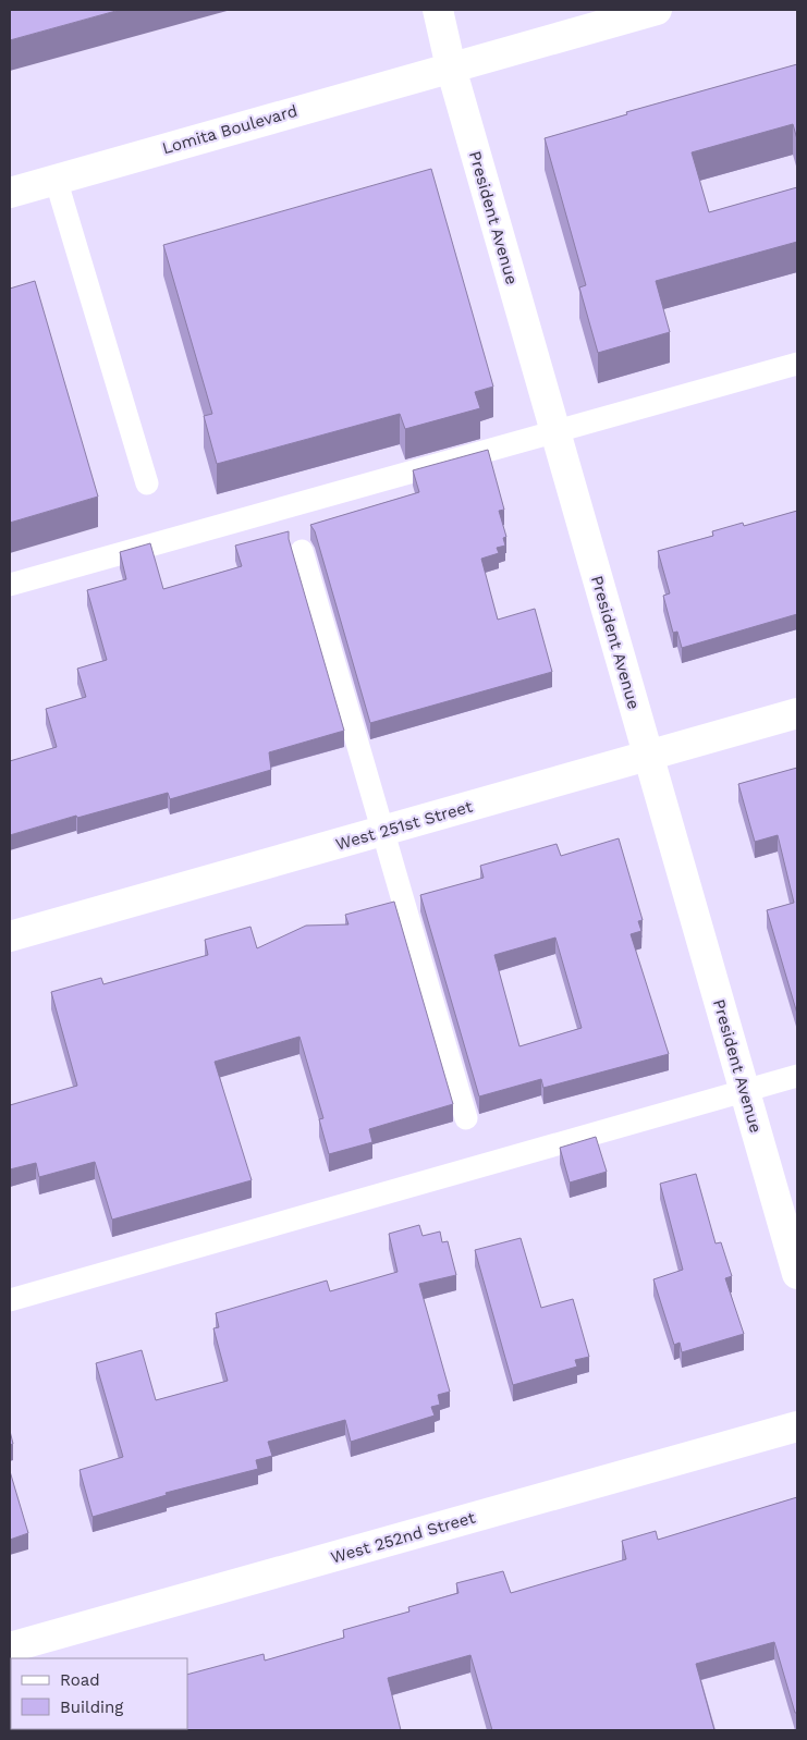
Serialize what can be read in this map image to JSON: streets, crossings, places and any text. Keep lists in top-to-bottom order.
{
  "streets": {
    "street": [
      "Lomita Boulevard",
      "President Avenue",
      "West 251st Street",
      "West 252nd Street"
    ]
  },
  "crossings": [
    ["Lomita Boulevard", "President Avenue"],
    ["President Avenue", "West 251st Street"]
  ],
  "legend": ["Road", "Building"]
}
